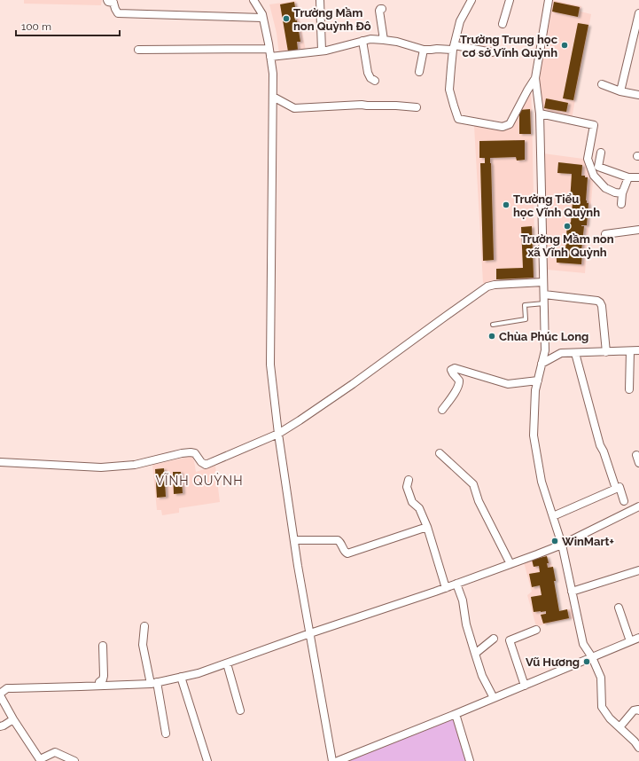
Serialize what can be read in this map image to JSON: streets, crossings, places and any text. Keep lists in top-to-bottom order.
{
  "districts": ["VĨNH QUỲNH"],
  "places": [
    "Trường Mầm non Quỳnh Đô",
    "Trường Trung học cơ sở Vĩnh Quỳnh",
    "Trường Tiểu học Vĩnh Quỳnh",
    "Trường Mầm non xã Vĩnh Quỳnh",
    "Chùa Phúc Long",
    "WinMart+",
    "Vũ Hương"
  ],
  "scale_bar": "100 m"
}
